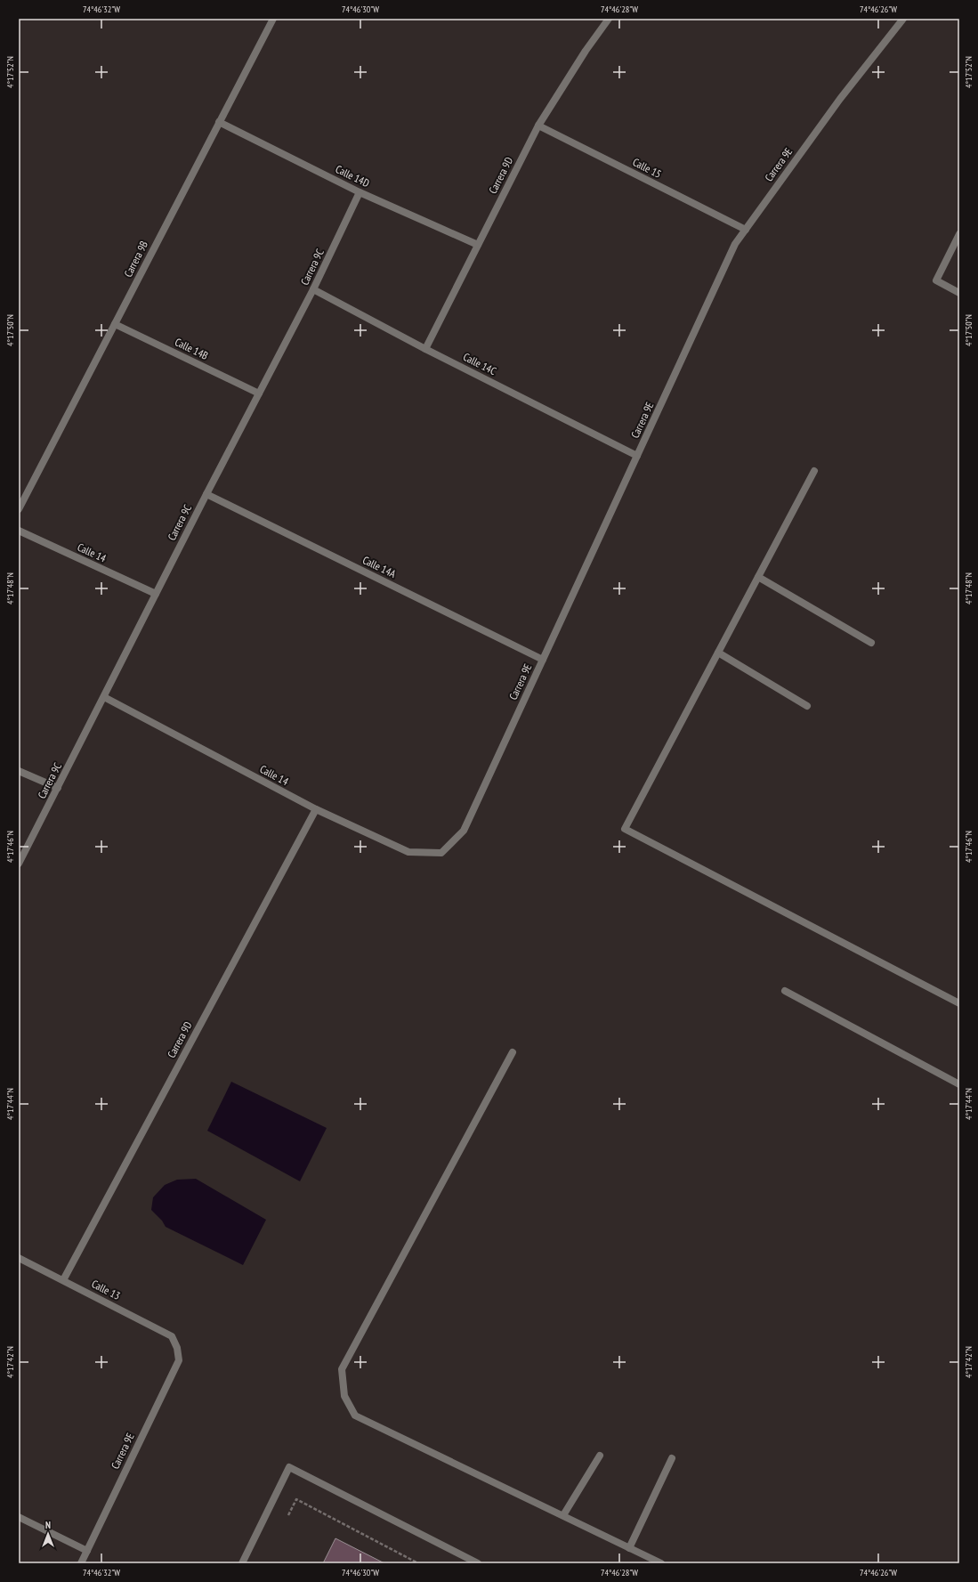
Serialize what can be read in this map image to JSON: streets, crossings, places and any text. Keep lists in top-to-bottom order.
{
  "streets": {
    "street": [
      "Carrera 9E",
      "Calle 15",
      "Carrera 9D",
      "Calle 14D",
      "Carrera 9B",
      "Carrera 9C",
      "Calle 14B",
      "Calle 14C",
      "Calle 14",
      "Calle 14A",
      "Calle 13"
    ]
  },
  "crossings": [
    ["Carrera 9E", "Calle 15"],
    ["Carrera 9E", "Calle 14C"],
    ["Carrera 9E", "Calle 14"],
    ["Carrera 9E", "Calle 14A"],
    ["Carrera 9E", "Calle 13"],
    ["Calle 15", "Carrera 9D"],
    ["Carrera 9D", "Calle 14D"],
    ["Carrera 9D", "Calle 14C"],
    ["Carrera 9D", "Calle 14"],
    ["Carrera 9D", "Calle 13"],
    ["Calle 14D", "Carrera 9B"],
    ["Calle 14D", "Carrera 9C"],
    ["Carrera 9B", "Calle 14B"],
    ["Carrera 9C", "Calle 14B"],
    ["Carrera 9C", "Calle 14C"],
    ["Carrera 9C", "Calle 14"],
    ["Carrera 9C", "Calle 14A"]
  ],
  "north": "top",
  "coordinates": [
    "74°46'32\"W",
    "74°46'30\"W",
    "74°46'28\"W",
    "74°46'26\"W",
    "4°17'52\"N",
    "4°17'50\"N",
    "4°17'48\"N",
    "4°17'46\"N",
    "4°17'44\"N",
    "4°17'42\"N"
  ]
}
